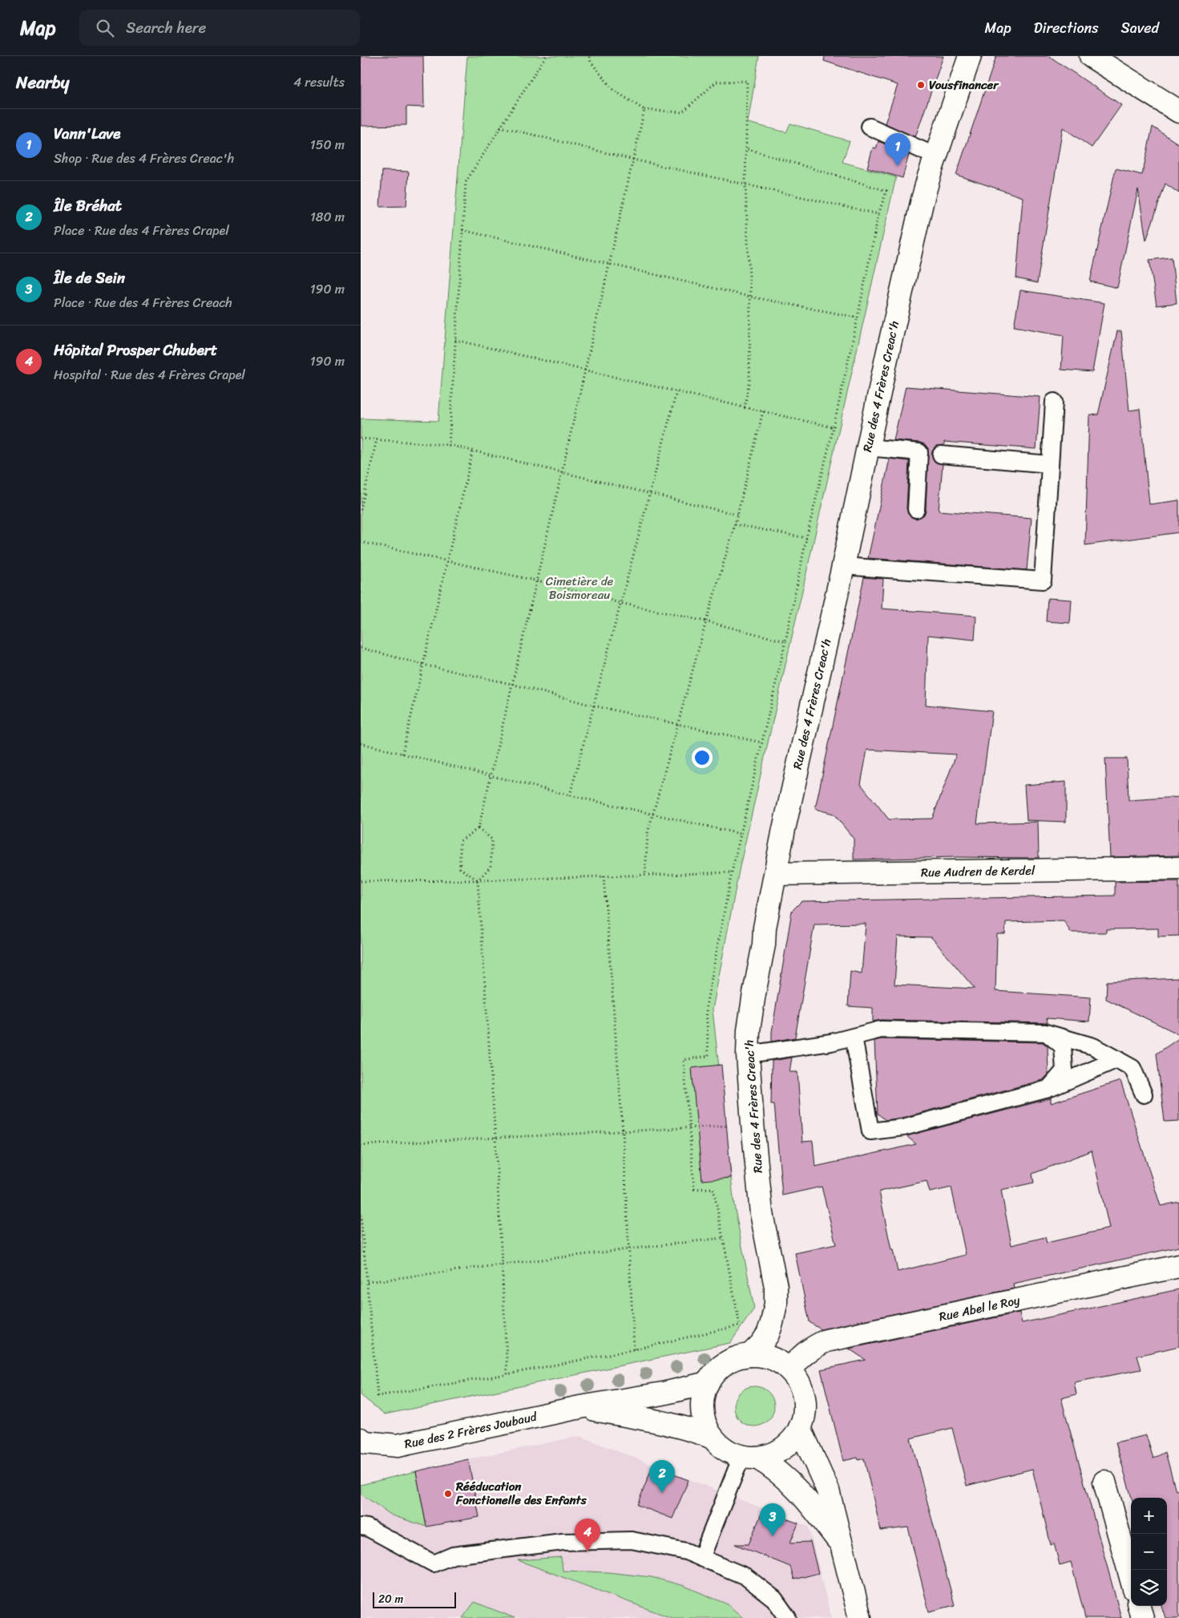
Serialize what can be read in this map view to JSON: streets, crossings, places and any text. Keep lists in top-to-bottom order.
{
  "streets": {
    "street": [
      "Rue des 4 Frères Creac'h",
      "Rue Audren de Kerdel",
      "Rue Abel le Roy",
      "Rue des 2 Frères Joubaud"
    ]
  },
  "crossings": [
    ["Rue des 4 Frères Creac'h", "Rue Audren de Kerdel"],
    ["Rue des 4 Frères Creac'h", "Rue Abel le Roy"],
    ["Rue des 4 Frères Creac'h", "Rue des 2 Frères Joubaud"],
    ["Rue Abel le Roy", "Rue des 2 Frères Joubaud"]
  ],
  "parks": ["Cimetière de Boismoreau"],
  "places": ["Vousfinancer", "Rééducation Fonctionelle des Enfants"],
  "scale_bar": "20 m",
  "page": {
    "header": "Map",
    "search": "Search here",
    "nav": ["Map", "Directions", "Saved"],
    "heading": ["Nearby", "4 results"],
    "list": [
      {
        "mark": "1",
        "name": "Vann'Lave",
        "note": "Shop · Rue des 4 Frères Creac'h",
        "value": "150 m"
      },
      {
        "mark": "2",
        "name": "Île Bréhat",
        "note": "Place · Rue des 4 Frères Crapel",
        "value": "180 m"
      },
      {
        "mark": "3",
        "name": "Île de Sein",
        "note": "Place · Rue des 4 Frères Creach",
        "value": "190 m"
      },
      {
        "mark": "4",
        "name": "Hôpital Prosper Chubert",
        "note": "Hospital · Rue des 4 Frères Crapel",
        "value": "190 m"
      }
    ],
    "pins": [
      "1",
      "2",
      "3",
      "4"
    ],
    "map_buttons": ["+", "−"],
    "scale": "20 m"
  }
}
